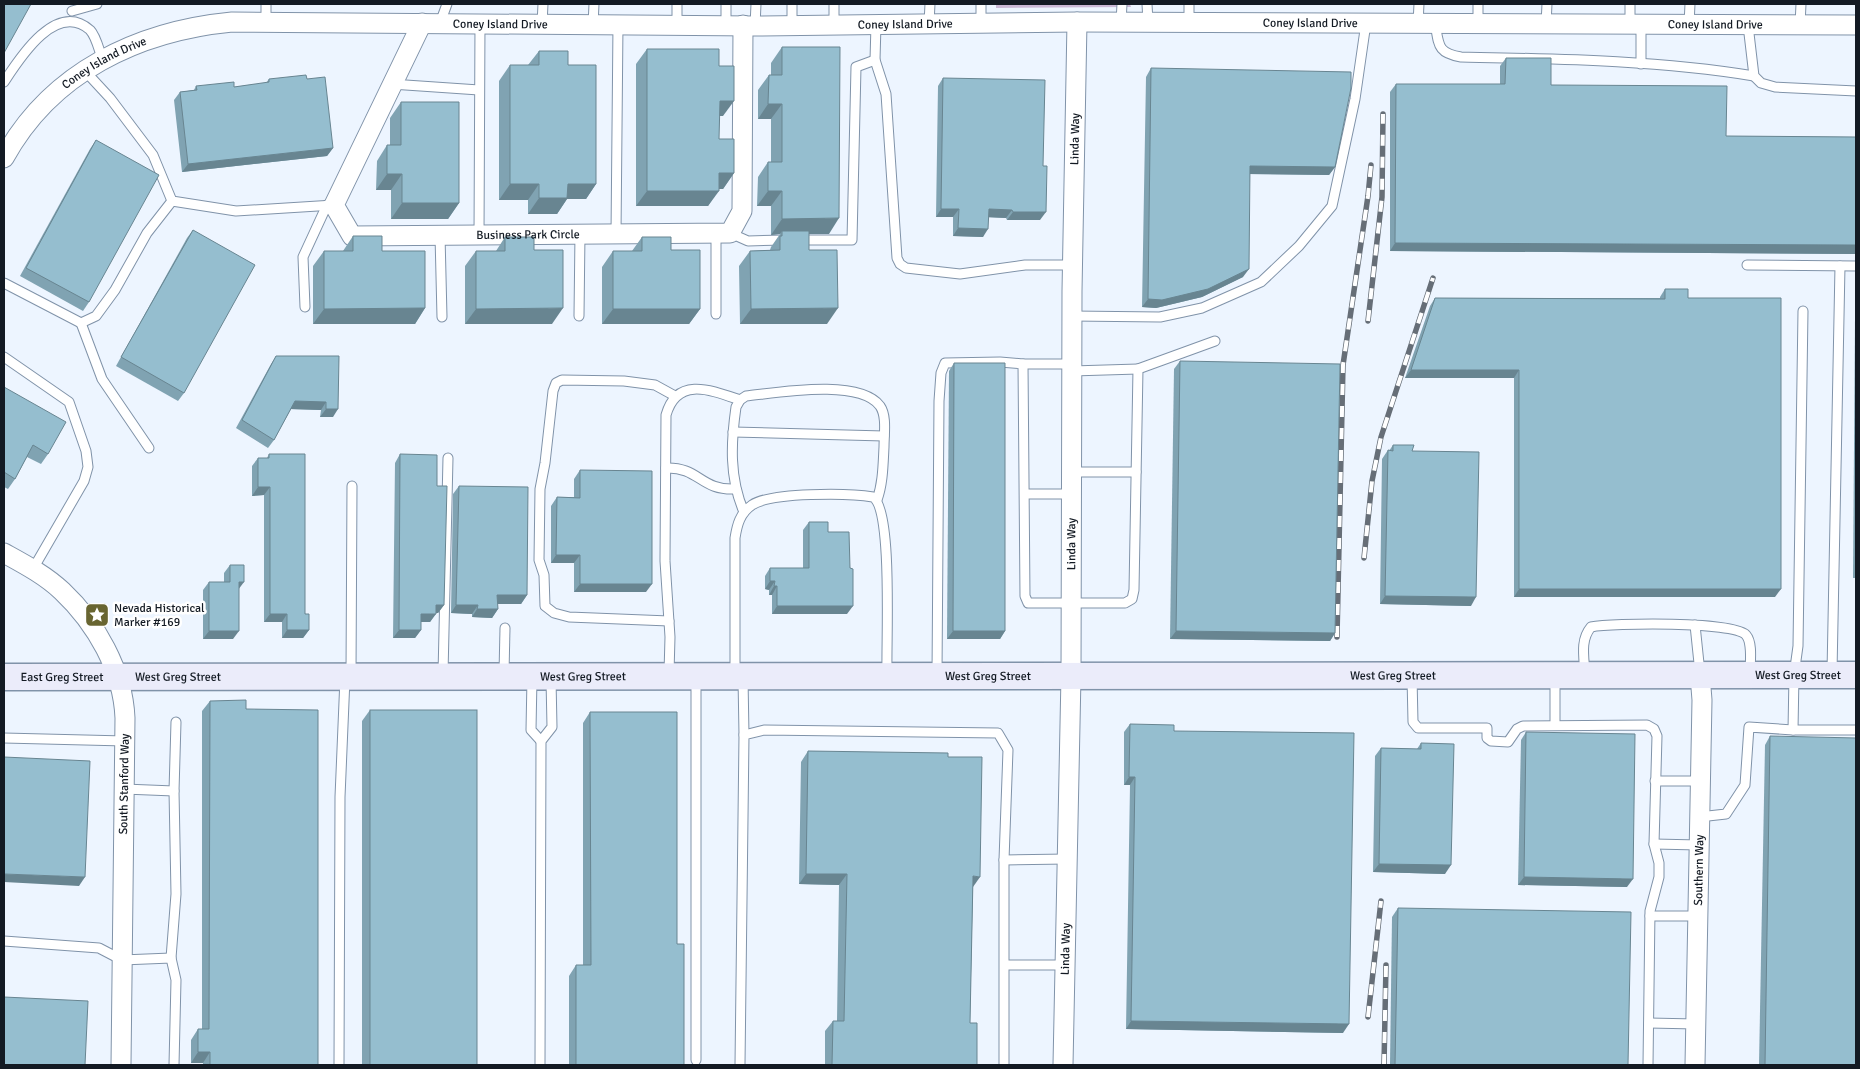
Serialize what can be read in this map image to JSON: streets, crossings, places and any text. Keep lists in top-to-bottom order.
{
  "streets": {
    "main road": ["West Greg Street", "East Greg Street"],
    "street": [
      "Coney Island Drive",
      "Linda Way",
      "Business Park Circle",
      "South Stanford Way",
      "Southern Way"
    ]
  },
  "crossings": [
    ["Coney Island Drive", "Linda Way"],
    ["Linda Way", "West Greg Street"],
    ["West Greg Street", "East Greg Street"],
    ["West Greg Street", "South Stanford Way"],
    ["West Greg Street", "Southern Way"],
    ["East Greg Street", "South Stanford Way"]
  ],
  "places": {
    "place": ["Nevada Historical Marker #169"]
  }
}
